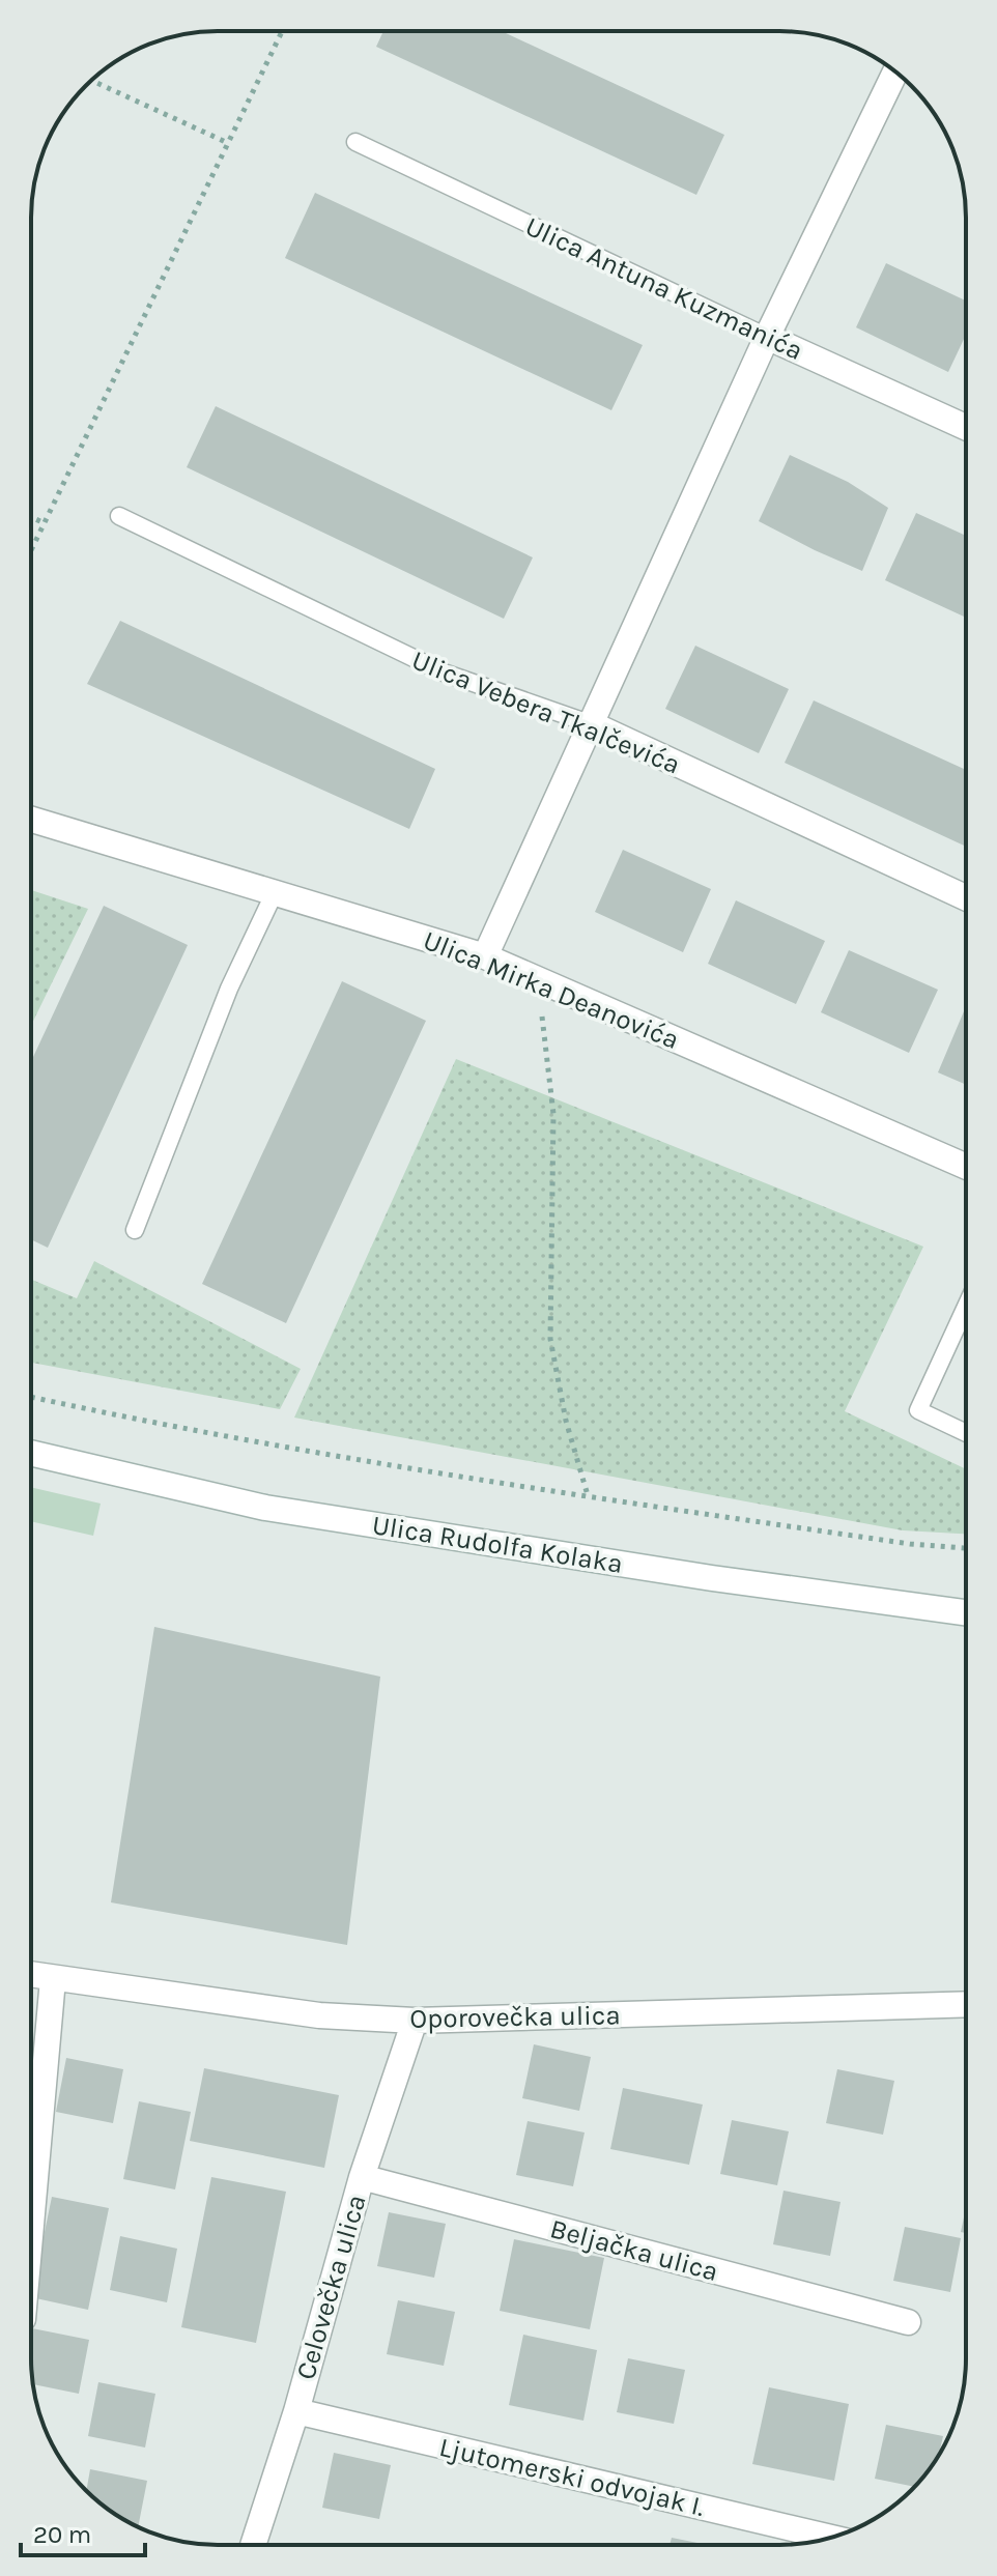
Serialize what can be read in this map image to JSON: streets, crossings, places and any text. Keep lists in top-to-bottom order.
{
  "streets": {
    "street": [
      "Ulica Antuna Kuzmanića",
      "Ulica Vebera Tkalčevića",
      "Ulica Mirka Deanovića",
      "Ulica Rudolfa Kolaka",
      "Oporovečka ulica",
      "Beljačka ulica",
      "Celovečka ulica",
      "Ljutomerski odvojak I."
    ]
  },
  "crossings": [
    ["Oporovečka ulica", "Celovečka ulica"],
    ["Beljačka ulica", "Celovečka ulica"],
    ["Celovečka ulica", "Ljutomerski odvojak I."]
  ],
  "scale_bar": "20 m"
}
